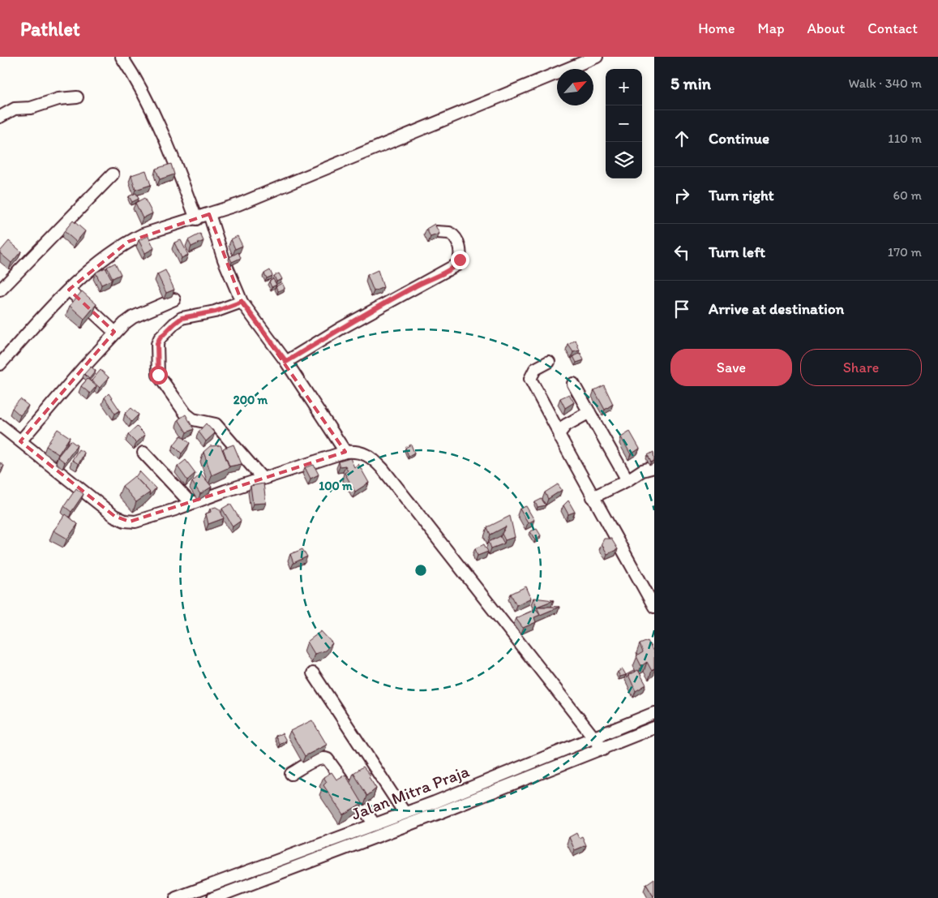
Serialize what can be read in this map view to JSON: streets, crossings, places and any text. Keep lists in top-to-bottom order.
{
  "streets": {
    "street": ["Jalan Mitra Praja"]
  },
  "north": "top right",
  "page": {
    "header": "Pathlet",
    "nav": [
      "Home",
      "Map",
      "About",
      "Contact"
    ],
    "heading": ["5 min", "Walk · 340 m"],
    "map_buttons": ["+", "−"],
    "list": [
      ["Continue", "110 m"],
      ["Turn right", "60 m"],
      ["Turn left", "170 m"],
      "Arrive at destination"
    ],
    "buttons": ["Save", "Share"]
  },
  "rings": ["200 m", "100 m"]
}
